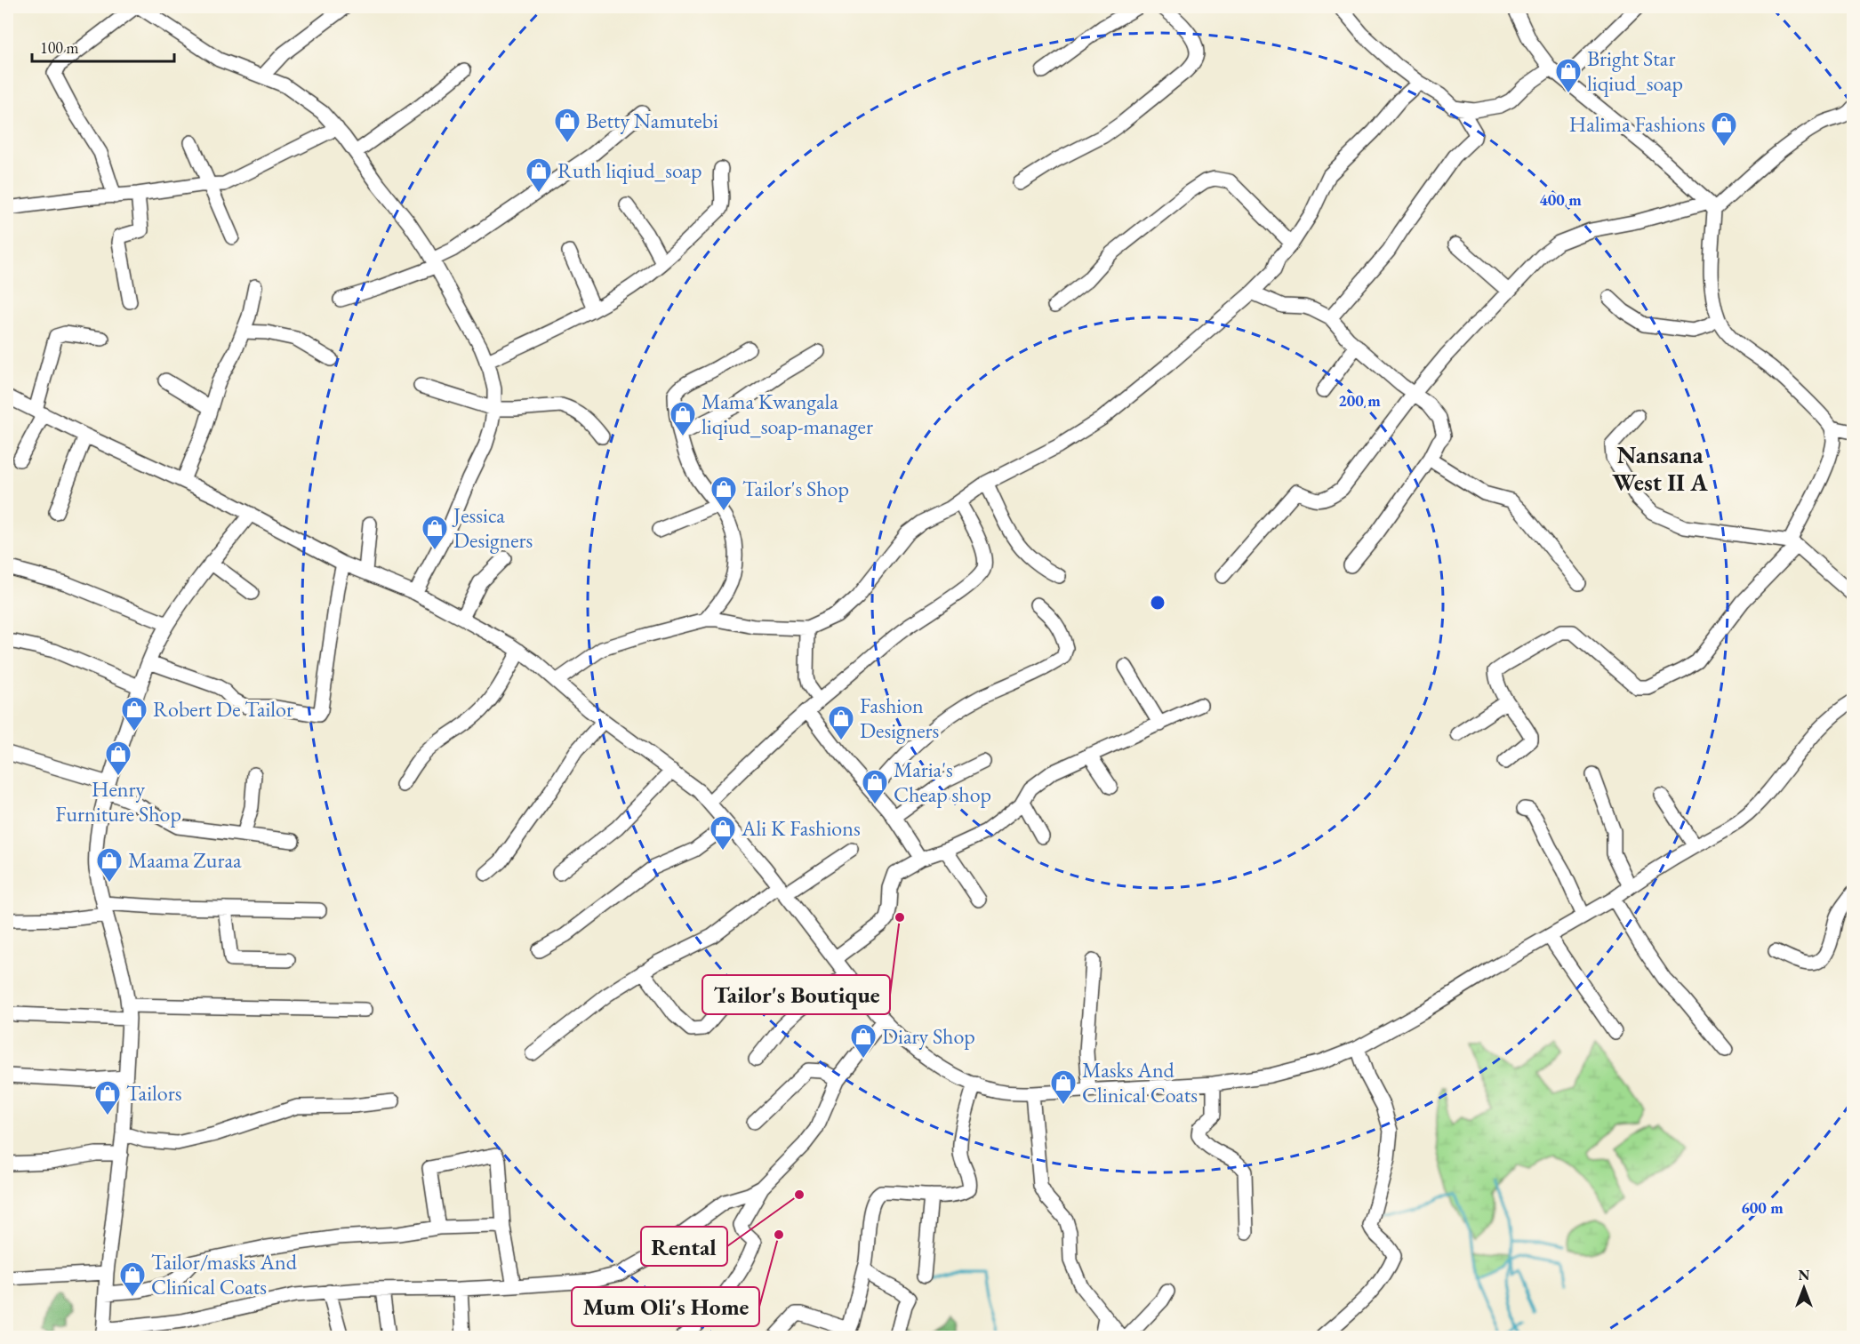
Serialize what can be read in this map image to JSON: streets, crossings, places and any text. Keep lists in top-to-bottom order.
{
  "districts": ["Nansana West II A"],
  "places": {
    "shop": [
      "Bright Star liqiud_soap",
      "Betty Namutebi",
      "Halima Fashions",
      "Ruth liqiud_soap",
      "Mama Kwangala liqiud_soap-manager",
      "Tailor's Shop",
      "Jessica Designers",
      "Robert De Tailor",
      "Fashion Designers",
      "Henry Furniture Shop",
      "Maria's Cheap shop",
      "Ali K Fashions",
      "Maama Zuraa",
      "Diary Shop",
      "Masks And Clinical Coats",
      "Tailors",
      "Tailor/masks And Clinical Coats"
    ],
    "other": ["Tailor's Boutique", "Rental", "Mum Oli's Home"]
  },
  "scale_bar": "100 m",
  "north": "top",
  "rings": ["400 m", "200 m", "600 m"]
}
